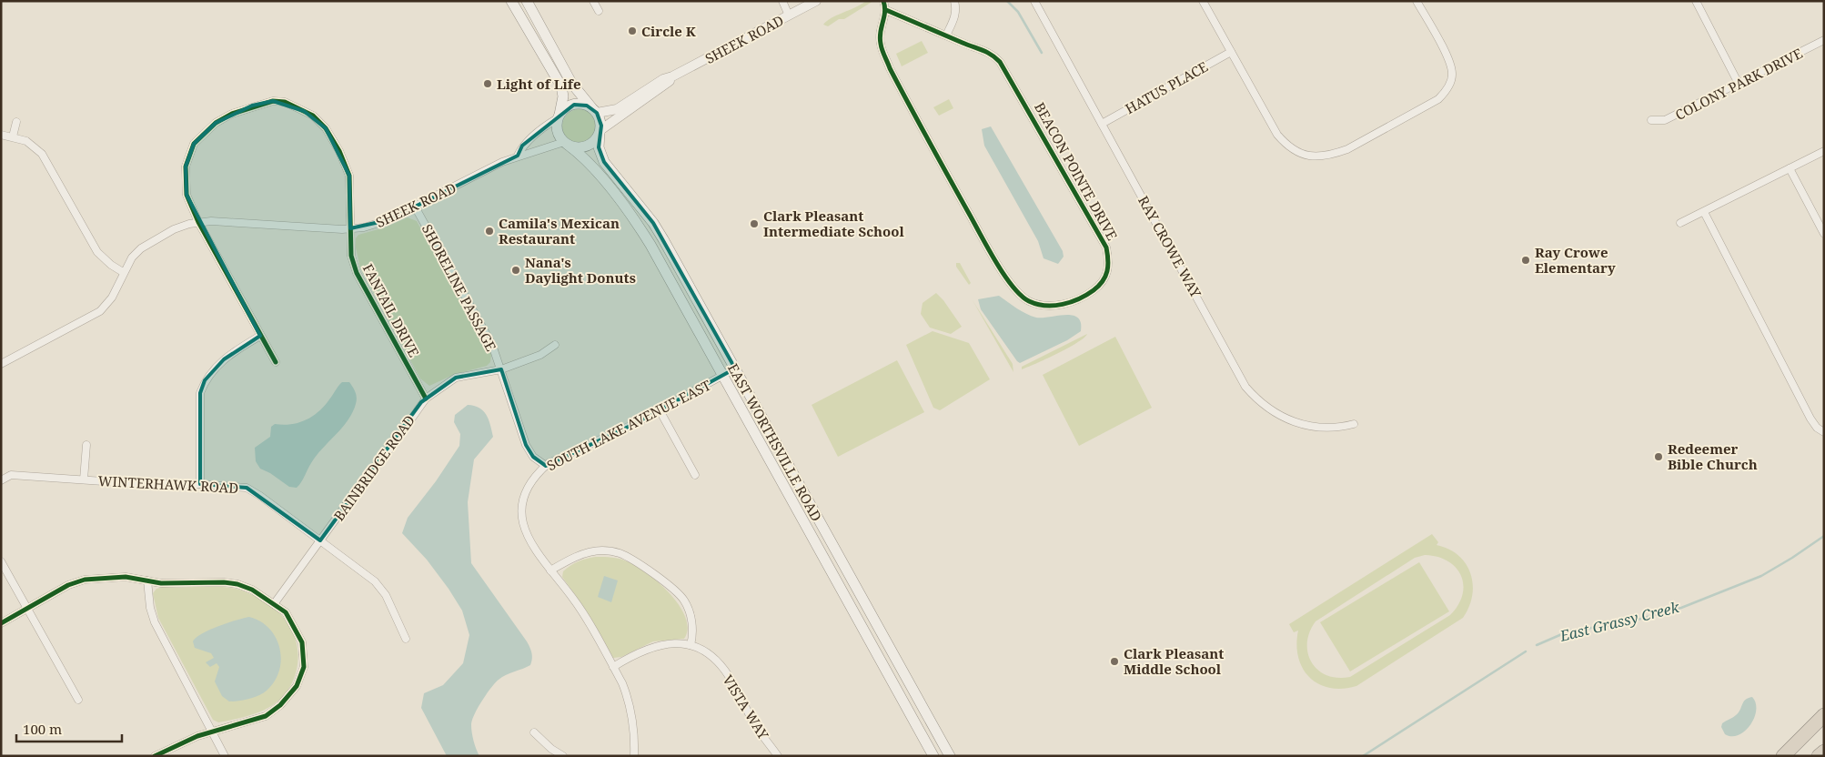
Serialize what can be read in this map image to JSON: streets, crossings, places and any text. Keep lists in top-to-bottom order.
{
  "streets": {
    "main road": ["EAST WORTHSVILLE ROAD"],
    "street": [
      "SHEEK ROAD",
      "COLONY PARK DRIVE",
      "HATUS PLACE",
      "BEACON POINTE DRIVE",
      "RAY CROWE WAY",
      "SHORELINE PASSAGE",
      "FANTAIL DRIVE",
      "SOUTH LAKE AVENUE EAST",
      "BAINBRIDGE ROAD",
      "WINTERHAWK ROAD",
      "VISTA WAY"
    ]
  },
  "crossings": [
    ["SHEEK ROAD", "SHORELINE PASSAGE"],
    ["SHEEK ROAD", "FANTAIL DRIVE"],
    ["SHEEK ROAD", "EAST WORTHSVILLE ROAD"],
    ["HATUS PLACE", "RAY CROWE WAY"],
    ["SHORELINE PASSAGE", "SOUTH LAKE AVENUE EAST"],
    ["SHORELINE PASSAGE", "BAINBRIDGE ROAD"],
    ["FANTAIL DRIVE", "BAINBRIDGE ROAD"],
    ["SOUTH LAKE AVENUE EAST", "EAST WORTHSVILLE ROAD"],
    ["BAINBRIDGE ROAD", "WINTERHAWK ROAD"]
  ],
  "water": ["East Grassy Creek"],
  "places": [
    "Circle K",
    "Light of Life",
    "Clark Pleasant Intermediate School",
    "Camila's Mexican Restaurant",
    "Ray Crowe Elementary",
    "Nana's Daylight Donuts",
    "Redeemer Bible Church",
    "Clark Pleasant Middle School"
  ],
  "scale_bar": "100 m"
}
